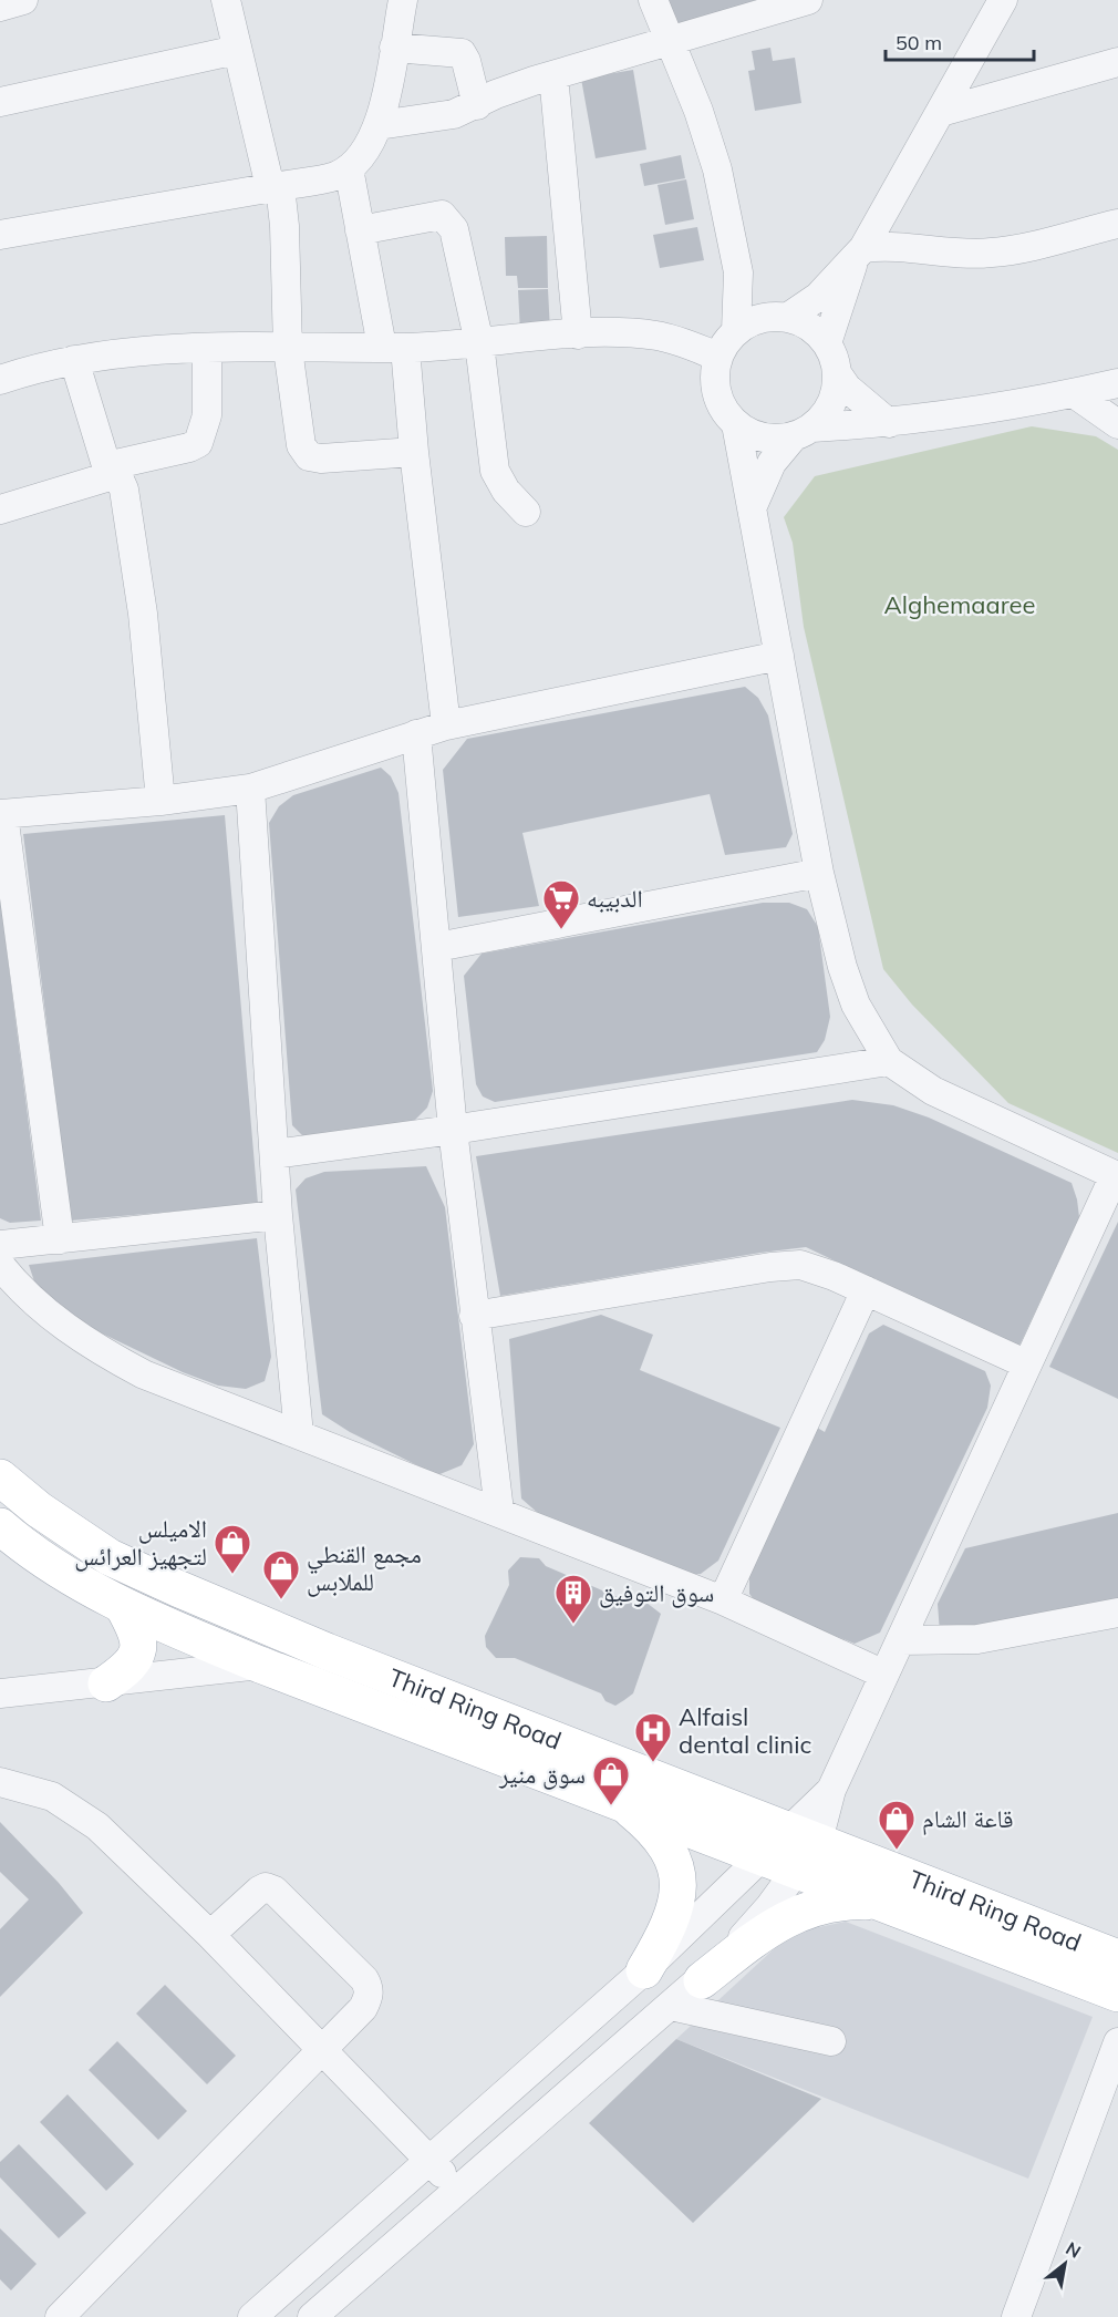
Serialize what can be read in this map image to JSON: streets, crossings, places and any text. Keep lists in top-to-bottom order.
{
  "streets": {
    "main road": ["Third Ring Road"]
  },
  "parks": ["Alghemaaree"],
  "places": {
    "supermarket": ["الدبيبه"],
    "shop": [
      "الاميلس لتجهيز العرائس",
      "مجمع القنطي للملابس",
      "سوق منير",
      "قاعة الشام"
    ],
    "building": ["سوق التوفيق"],
    "hospital": ["Alfaisl dental clinic"]
  },
  "scale_bar": "50 m",
  "north": "top right"
}
